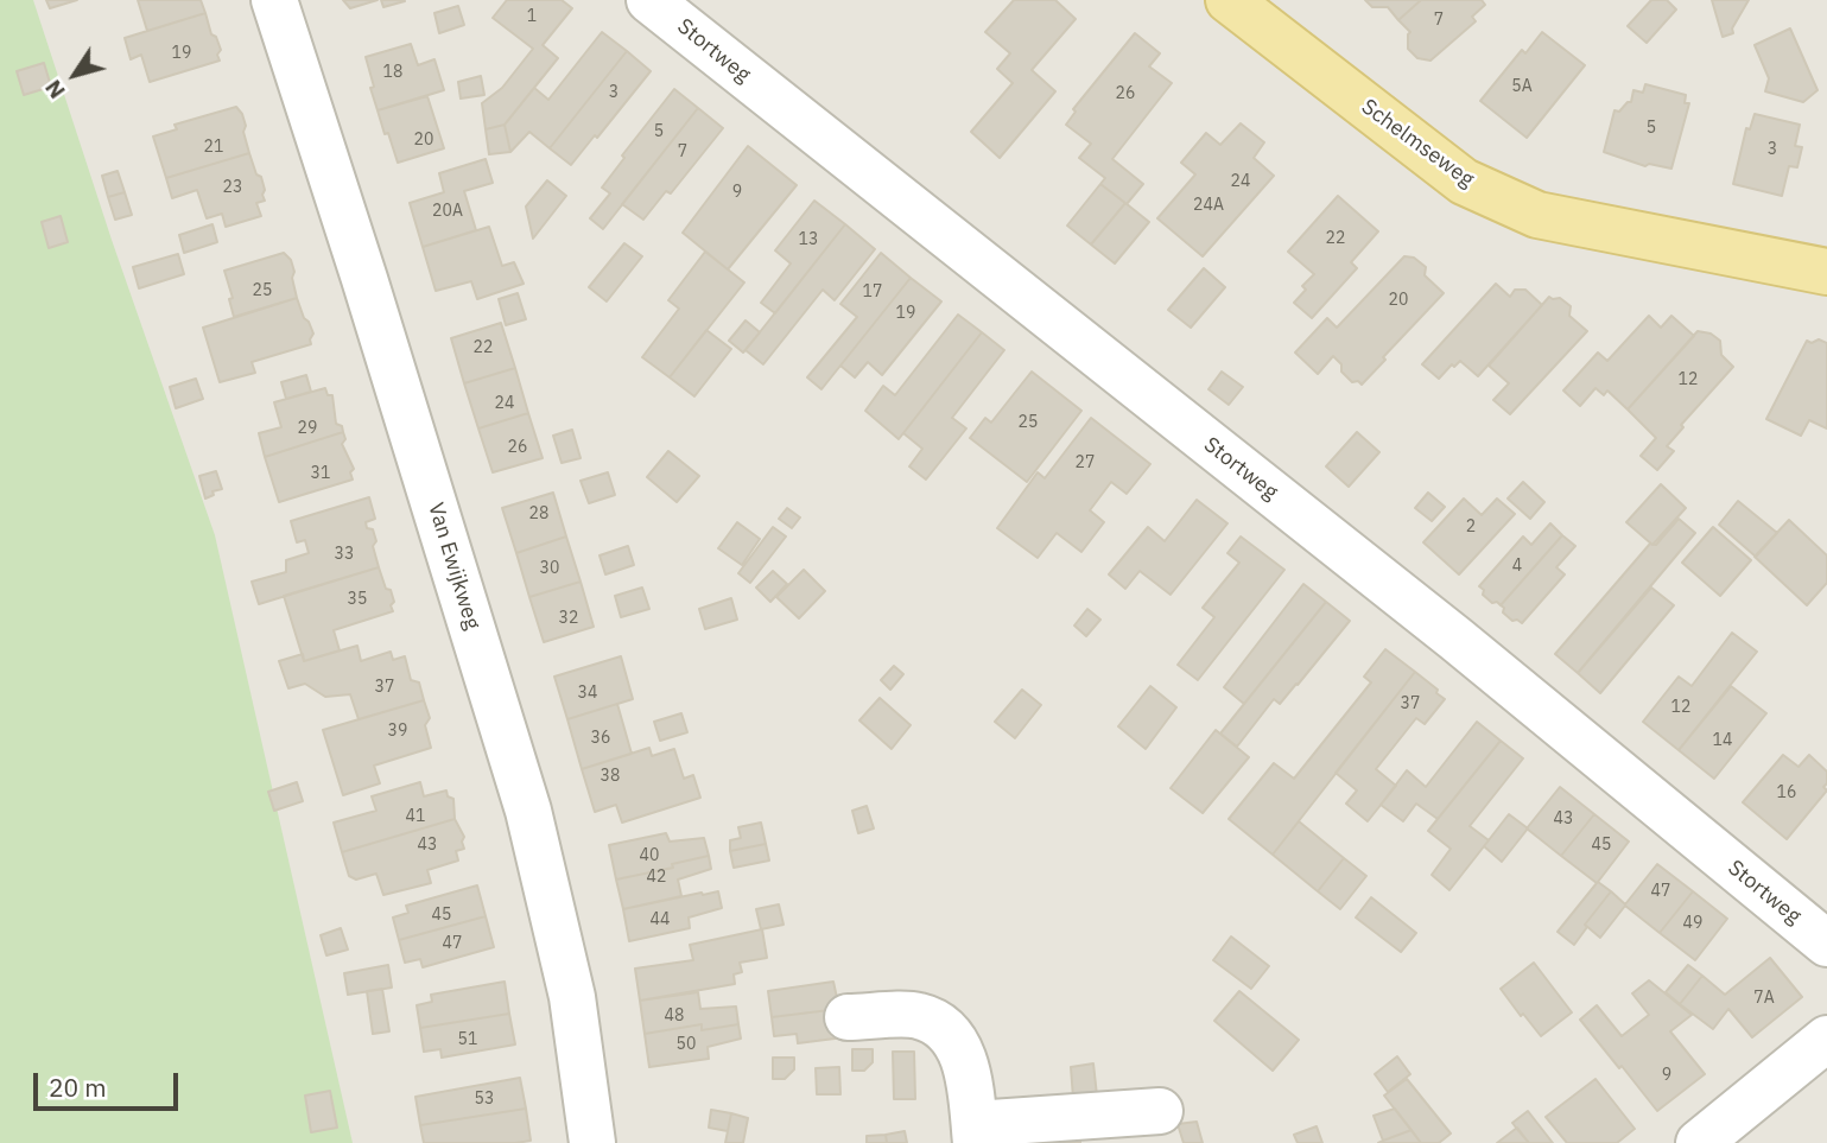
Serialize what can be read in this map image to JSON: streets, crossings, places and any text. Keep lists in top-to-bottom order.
{
  "streets": {
    "main road": ["Schelmseweg"],
    "street": ["Stortweg", "Van Ewijkweg"]
  },
  "house_numbers": [
    "1",
    "7",
    "19",
    "18",
    "5A",
    "3",
    "26",
    "5",
    "5",
    "20",
    "21",
    "3",
    "7",
    "24",
    "23",
    "9",
    "24A",
    "20A",
    "22",
    "13",
    "25",
    "17",
    "20",
    "19",
    "22",
    "12",
    "24",
    "25",
    "29",
    "26",
    "27",
    "31",
    "28",
    "2",
    "33",
    "4",
    "30",
    "35",
    "32",
    "37",
    "34",
    "37",
    "12",
    "39",
    "36",
    "14",
    "38",
    "16",
    "41",
    "43",
    "43",
    "45",
    "40",
    "42",
    "47",
    "45",
    "44",
    "49",
    "47",
    "7A",
    "48",
    "51",
    "50",
    "9",
    "53"
  ],
  "scale_bar": "20 m",
  "north": "bottom left"
}
